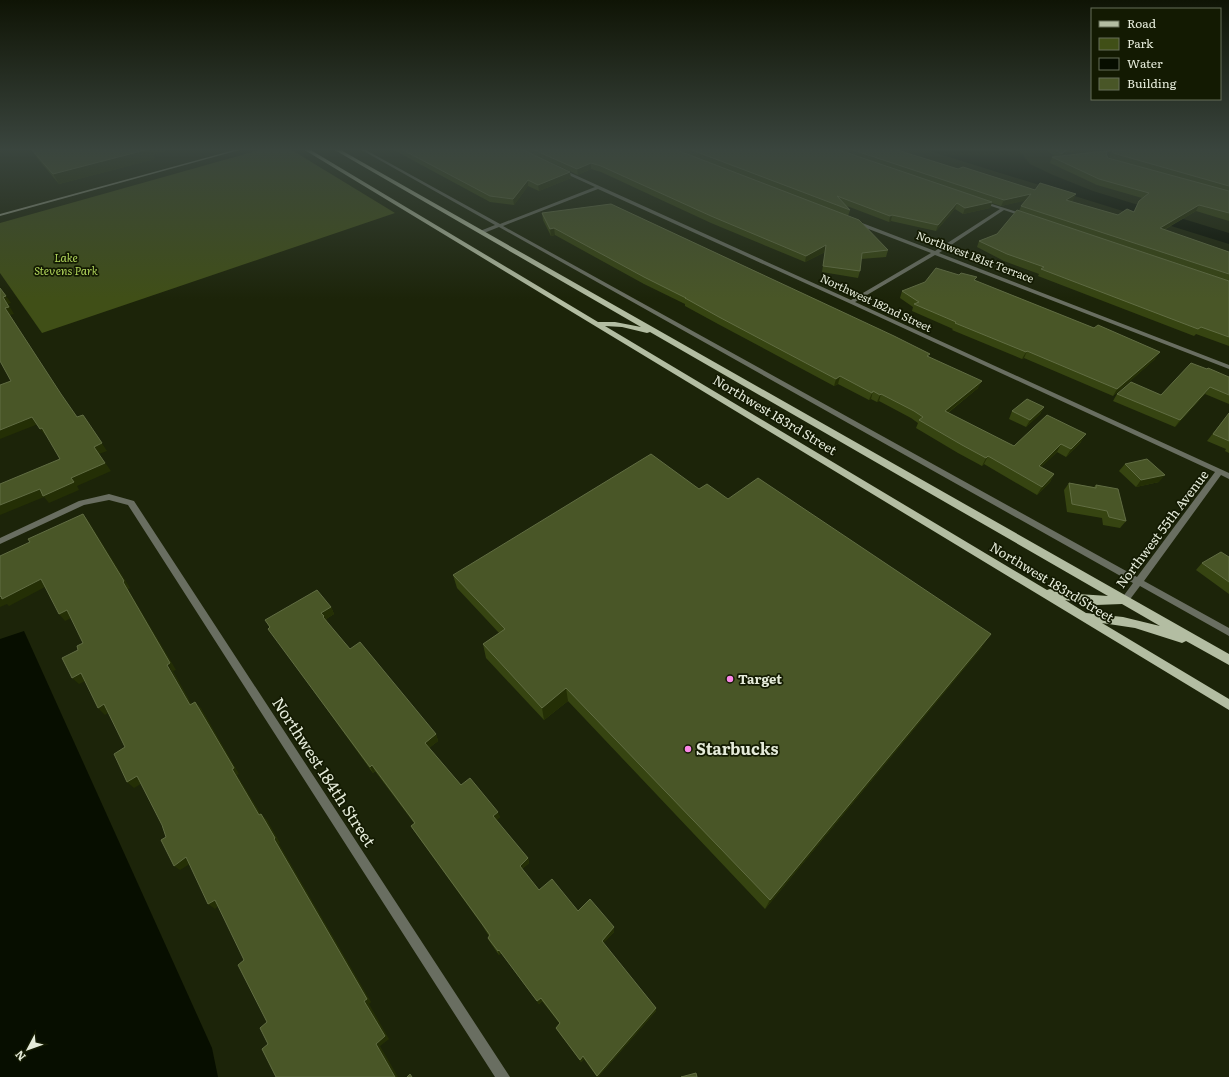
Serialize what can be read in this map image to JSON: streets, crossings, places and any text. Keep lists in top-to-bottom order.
{
  "streets": {
    "main road": ["Northwest 183rd Street"],
    "street": [
      "Northwest 181st Terrace",
      "Northwest 182nd Street",
      "Northwest 55th Avenue",
      "Northwest 184th Street"
    ]
  },
  "crossings": [
    ["Northwest 182nd Street", "Northwest 55th Avenue"],
    ["Northwest 183rd Street", "Northwest 55th Avenue"]
  ],
  "parks": ["Lake Stevens Park"],
  "places": ["Target", "Starbucks"],
  "legend": [
    "Road",
    "Park",
    "Water",
    "Building"
  ],
  "north": "bottom left"
}
